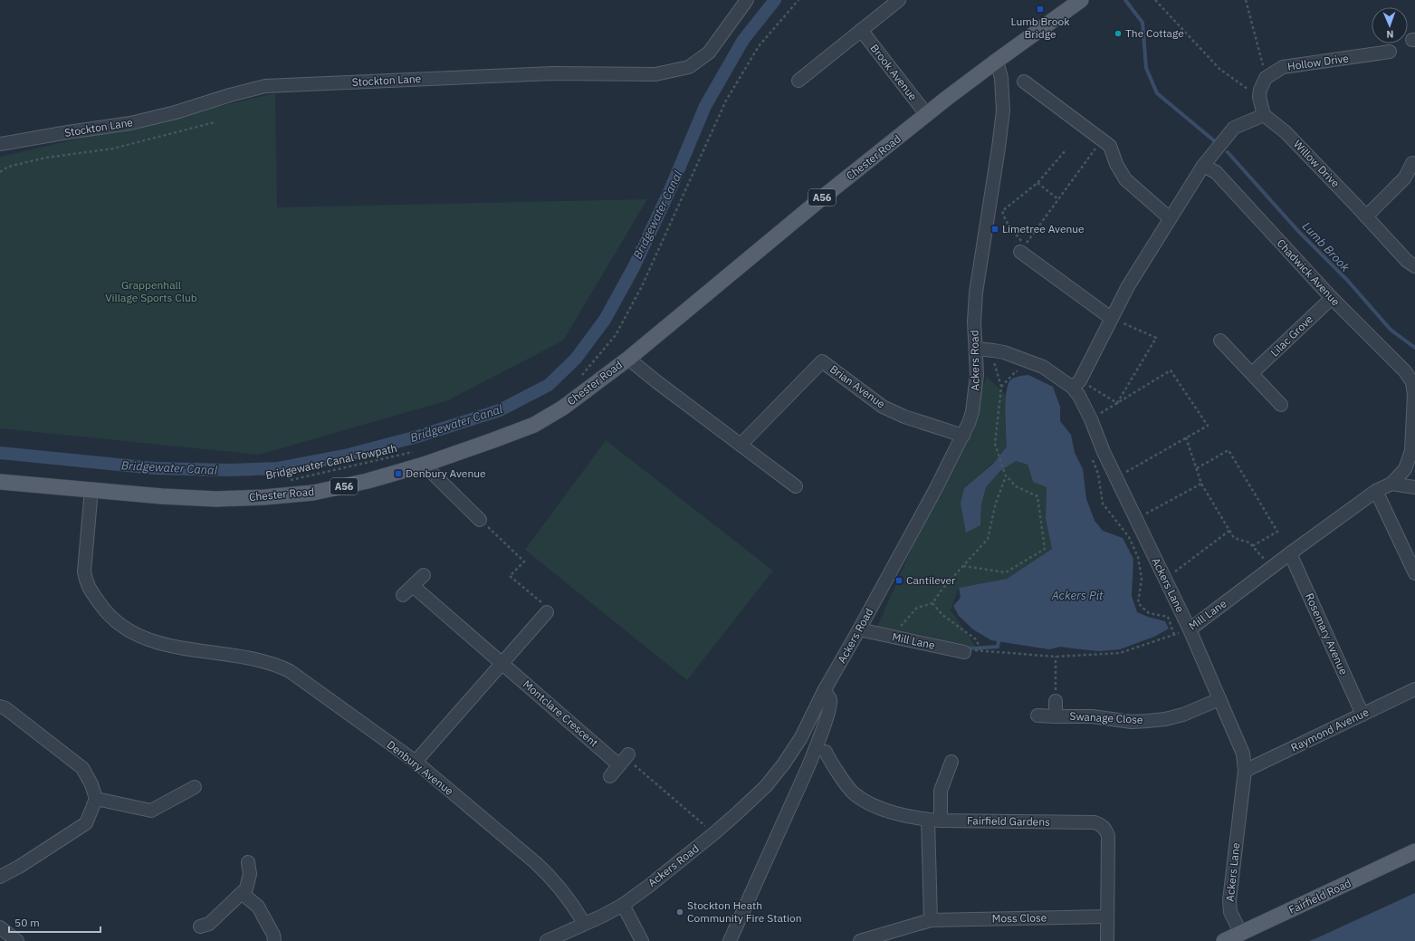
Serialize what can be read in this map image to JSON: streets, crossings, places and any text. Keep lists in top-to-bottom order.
{
  "streets": {
    "main road": ["Chester Road", "A56", "Fairfield Road"],
    "street": [
      "Hollow Drive",
      "Brook Avenue",
      "Stockton Lane",
      "Willow Drive",
      "Chadwick Avenue",
      "Lilac Grove",
      "Ackers Road",
      "Brian Avenue",
      "Ackers Lane",
      "Mill Lane",
      "Rosemary Avenue",
      "Montclare Crescent",
      "Swanage Close",
      "Raymond Avenue",
      "Denbury Avenue",
      "Fairfield Gardens",
      "Moss Close"
    ],
    "path": ["Bridgewater Canal Towpath"]
  },
  "crossings": [
    ["Brook Avenue", "Chester Road"],
    ["Chester Road", "Ackers Road"],
    ["Chester Road", "Bridgewater Canal Towpath"],
    ["Chester Road", "Denbury Avenue"],
    ["Chadwick Avenue", "Lilac Grove"],
    ["Chadwick Avenue", "Mill Lane"],
    ["Ackers Road", "Brian Avenue"],
    ["Ackers Road", "Ackers Lane"],
    ["Ackers Road", "Mill Lane"],
    ["Ackers Road", "Denbury Avenue"],
    ["Ackers Lane", "Mill Lane"],
    ["Ackers Lane", "Swanage Close"],
    ["Ackers Lane", "Raymond Avenue"],
    ["Ackers Lane", "Fairfield Road"],
    ["Mill Lane", "Rosemary Avenue"],
    ["Rosemary Avenue", "Raymond Avenue"],
    ["Fairfield Gardens", "Moss Close"]
  ],
  "water": ["Bridgewater Canal", "Lumb Brook", "Ackers Pit"],
  "parks": ["Grappenhall Village Sports Club"],
  "places": {
    "transit": [
      "Lumb Brook Bridge",
      "Limetree Avenue",
      "Denbury Avenue",
      "Cantilever"
    ],
    "other": ["The Cottage", "Stockton Heath Community Fire Station"]
  },
  "scale_bar": "50 m",
  "north": "bottom"
}
